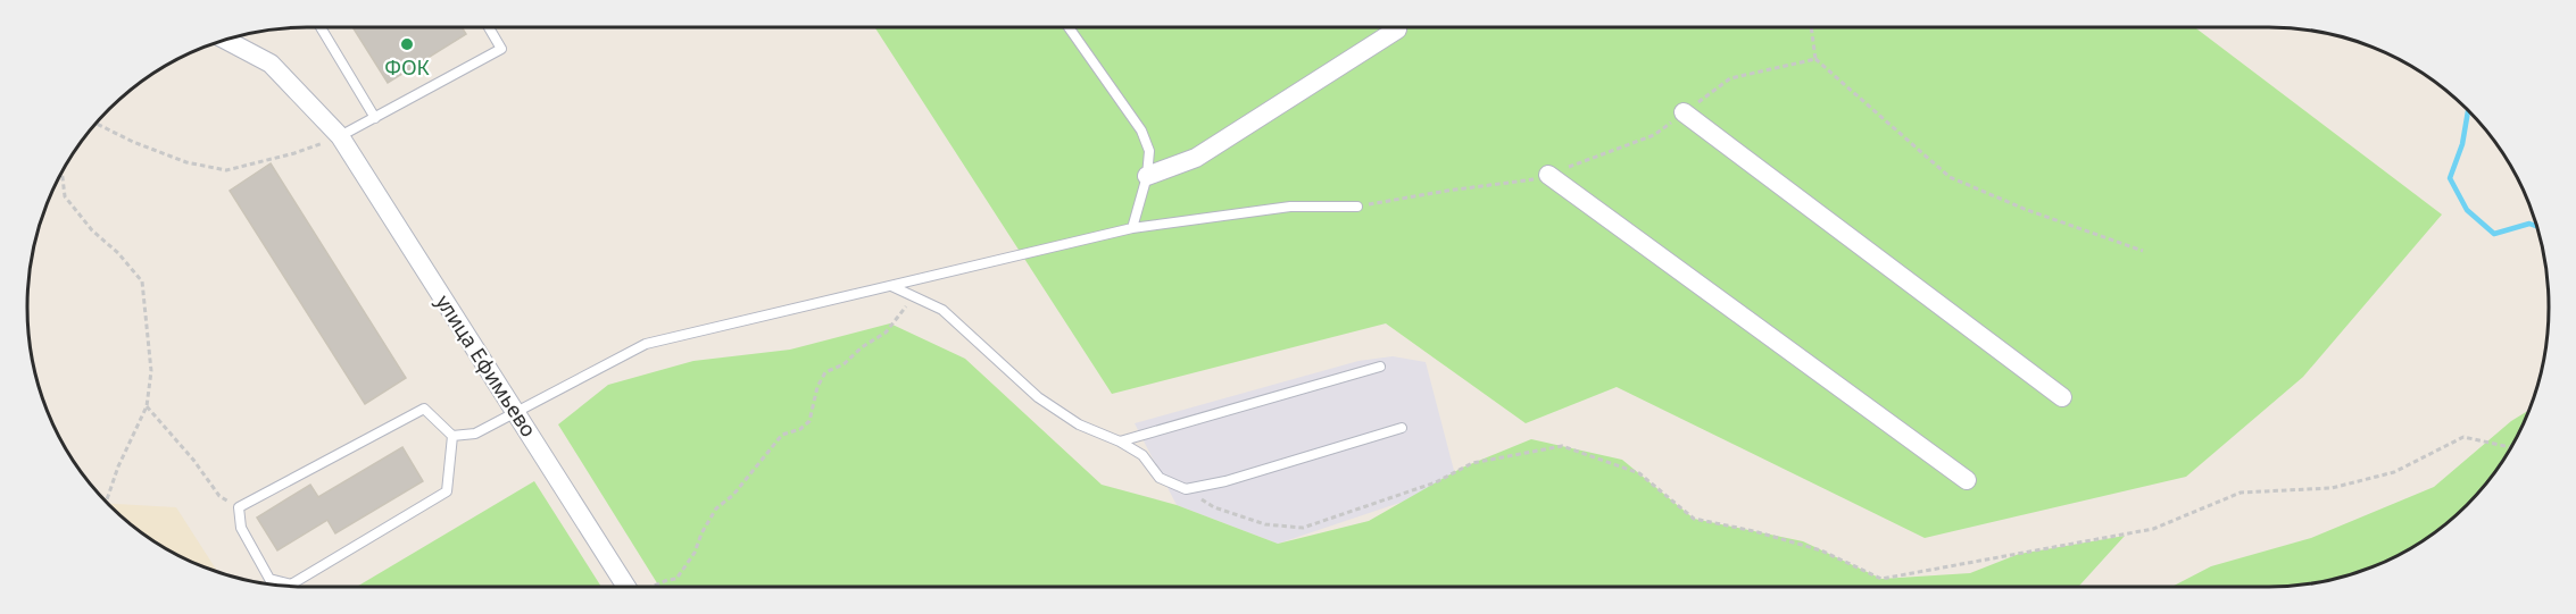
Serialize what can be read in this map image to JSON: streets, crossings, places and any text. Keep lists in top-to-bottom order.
{
  "streets": {
    "street": ["улица Ефимьево"]
  },
  "places": ["ФОК"]
}
